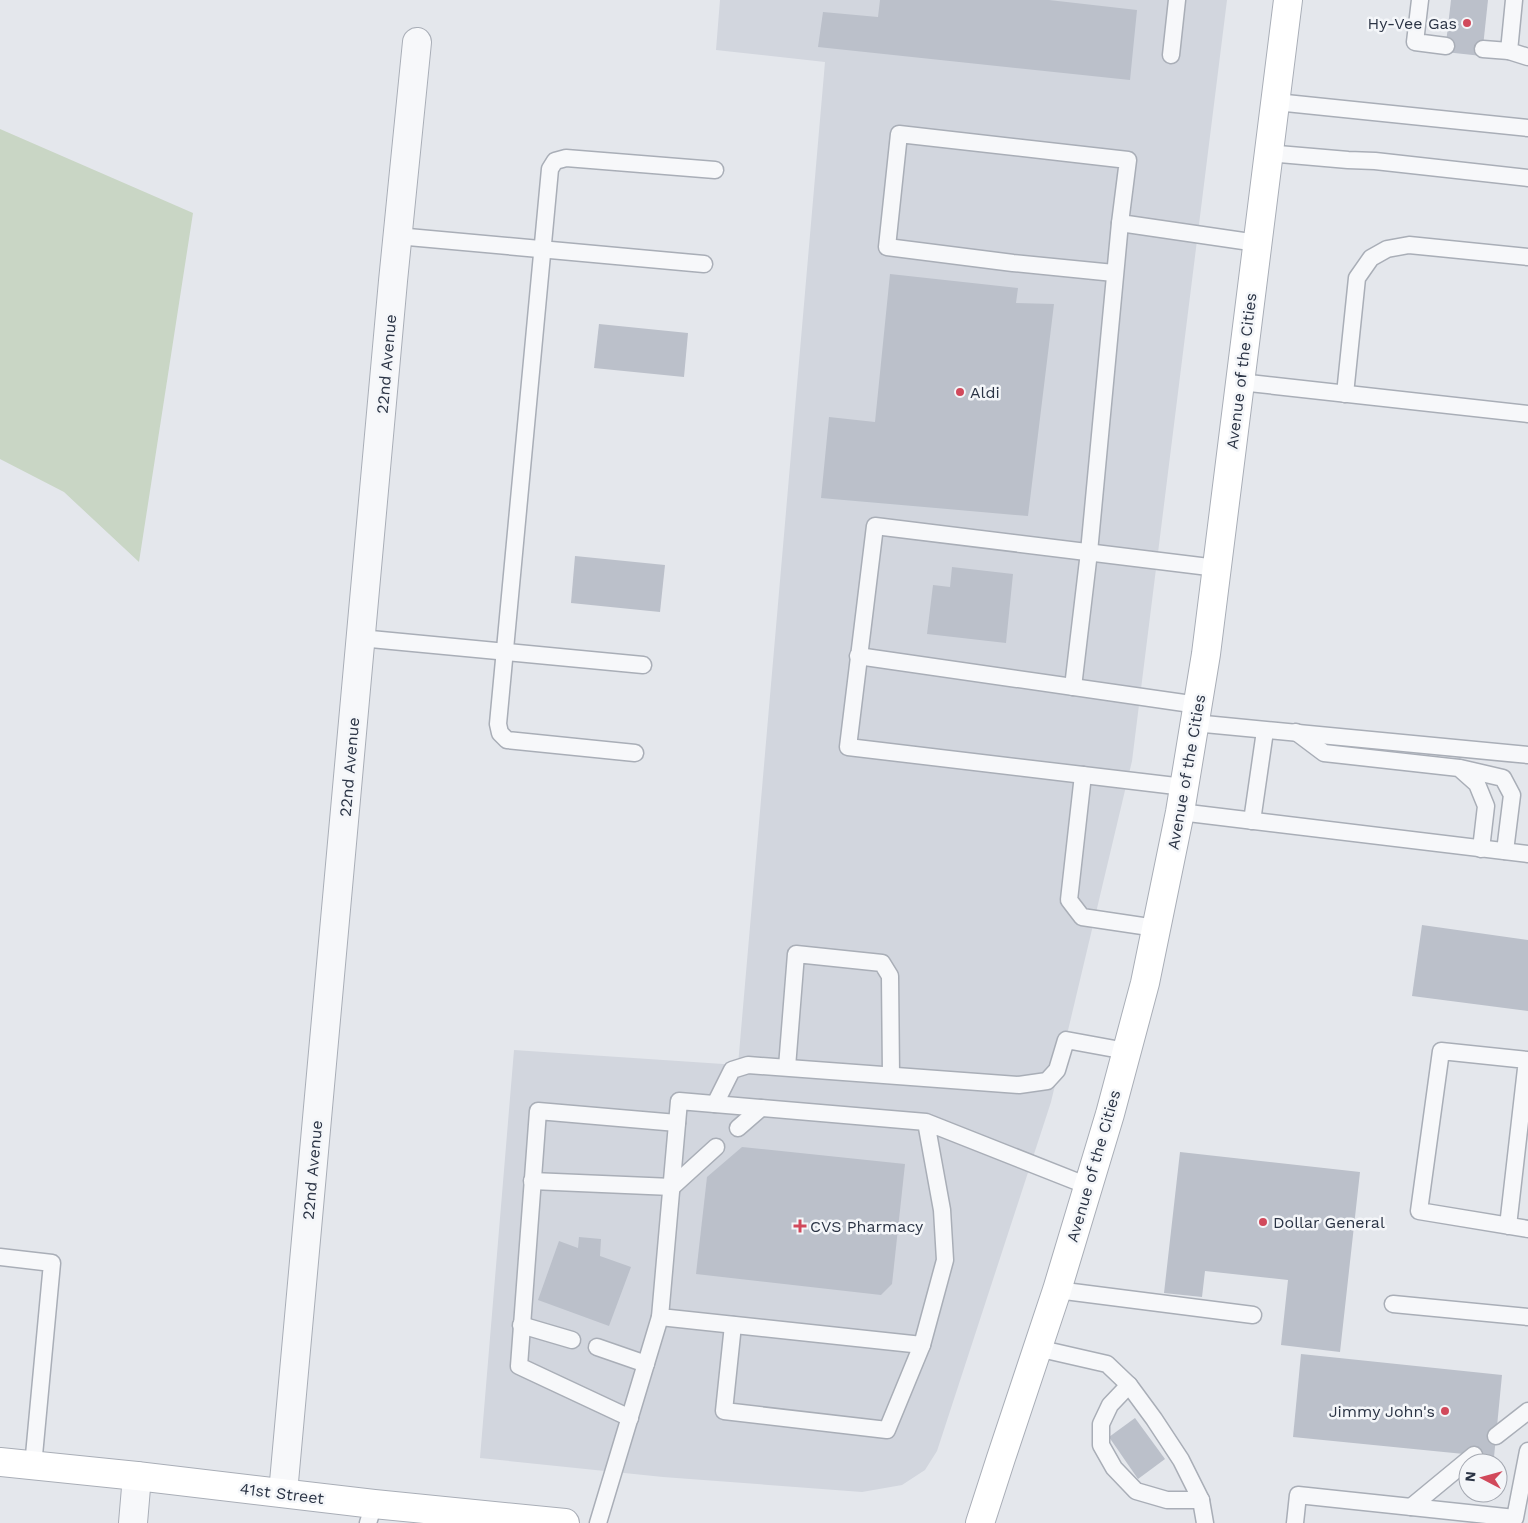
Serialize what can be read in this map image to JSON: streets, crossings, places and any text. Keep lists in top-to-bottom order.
{
  "streets": {
    "main road": ["Avenue of the Cities", "41st Street"],
    "street": ["22nd Avenue"]
  },
  "crossings": [
    ["22nd Avenue", "41st Street"]
  ],
  "places": {
    "other": [
      "Hy-Vee Gas",
      "Aldi",
      "Dollar General",
      "Jimmy John's"
    ],
    "health": ["CVS Pharmacy"]
  },
  "north": "left"
}
